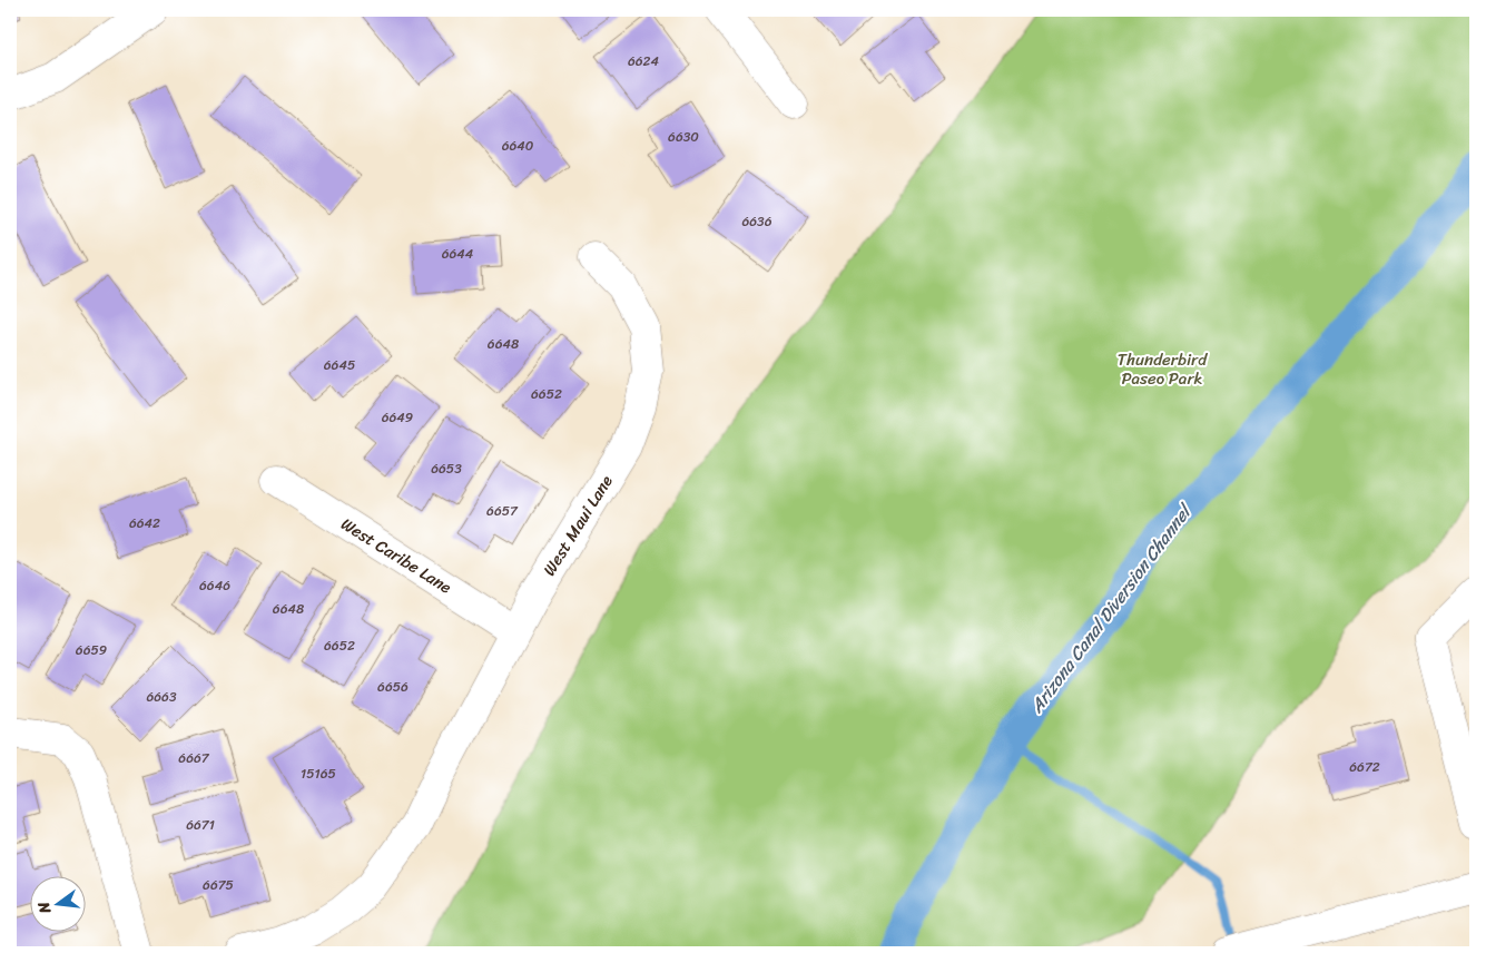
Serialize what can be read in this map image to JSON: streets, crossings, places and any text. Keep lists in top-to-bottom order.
{
  "streets": {
    "street": ["West Maui Lane", "West Caribe Lane"]
  },
  "crossings": [
    ["West Maui Lane", "West Caribe Lane"]
  ],
  "water": ["Arizona Canal Diversion Channel"],
  "parks": ["Thunderbird Paseo Park"],
  "house_numbers": [
    "6624",
    "6630",
    "6640",
    "6636",
    "6644",
    "6648",
    "6645",
    "6652",
    "6649",
    "6653",
    "6657",
    "6642",
    "6646",
    "6648",
    "6652",
    "6659",
    "6656",
    "6663",
    "6667",
    "6672",
    "15165",
    "6671",
    "6675"
  ],
  "north": "left"
}
